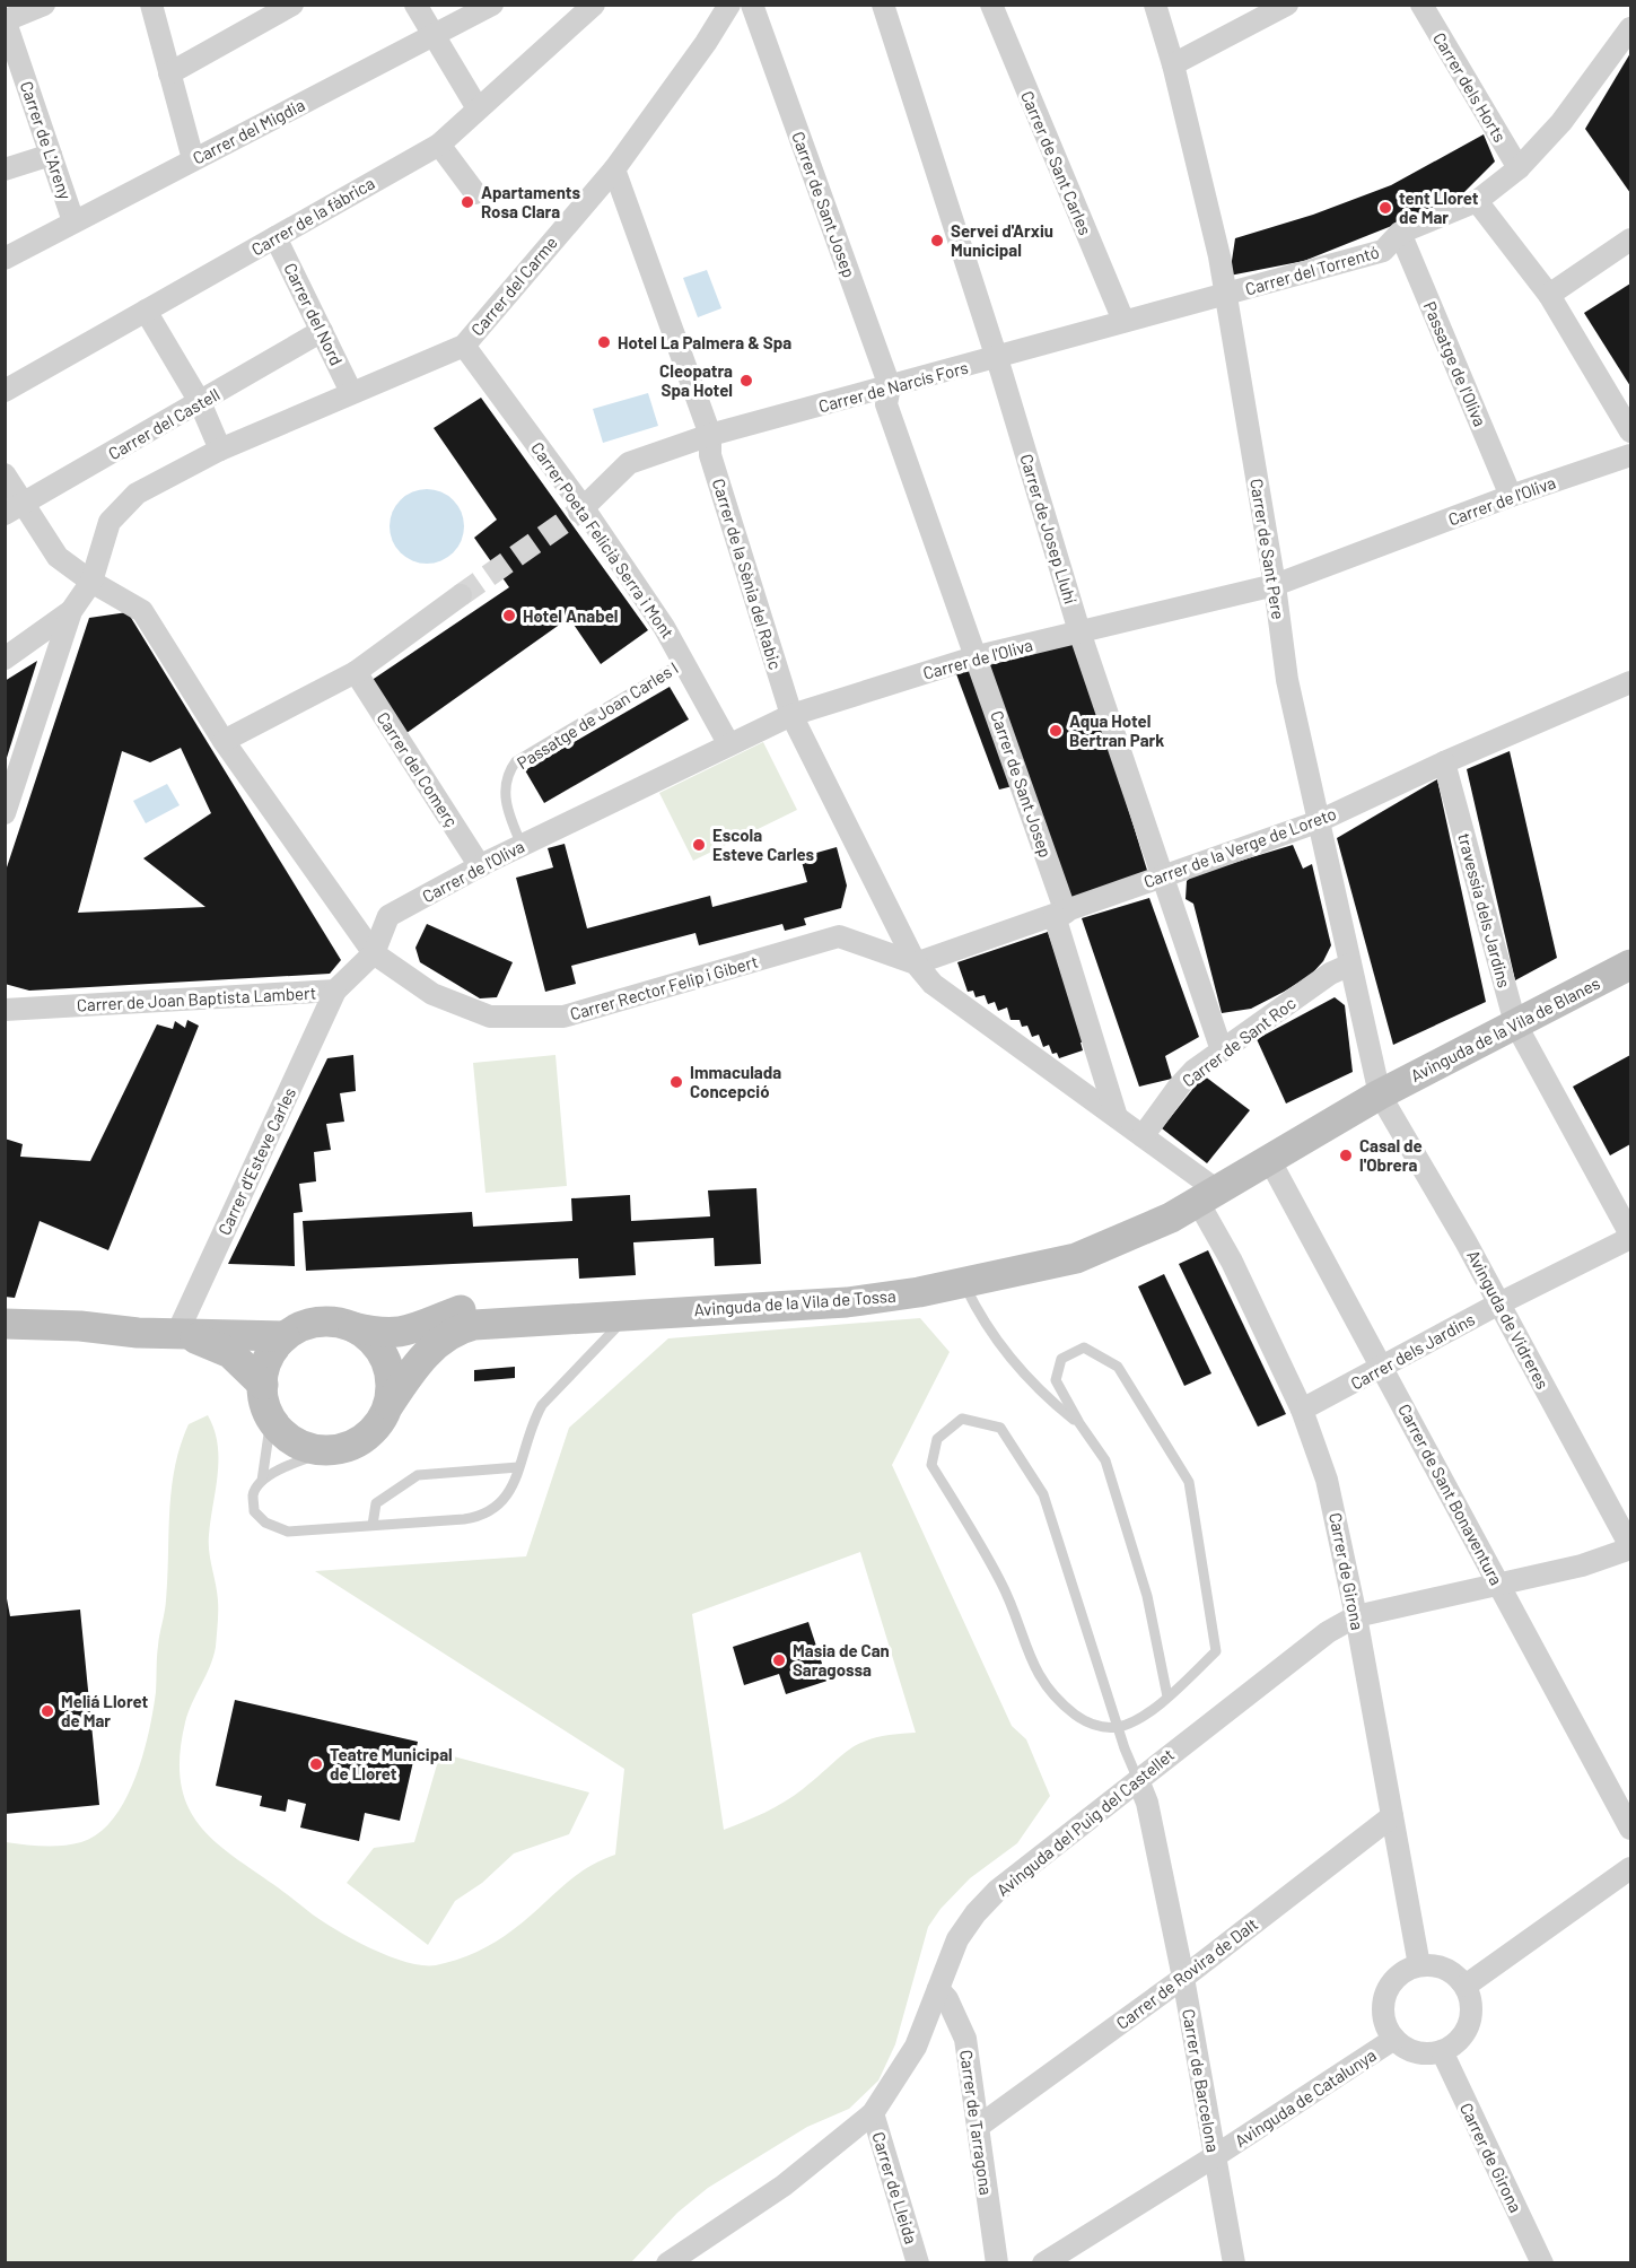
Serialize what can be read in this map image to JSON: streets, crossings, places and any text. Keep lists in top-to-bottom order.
{
  "streets": {
    "main road": ["Avinguda de la Vila de Blanes", "Avinguda de la Vila de Tossa"],
    "street": [
      "Carrer dels Horts",
      "Carrer del Migdia",
      "Carrer de L'Areny",
      "Carrer de Sant Carles",
      "Carrer de Sant Josep",
      "Carrer de la fàbrica",
      "Carrer del Torrentó",
      "Carrer del Carme",
      "Carrer del Nord",
      "Passatge de l'Oliva",
      "Carrer de Narcís Fors",
      "Carrer del Castell",
      "Carrer de l'Oliva",
      "Carrer de Josep Lluhí",
      "Carrer Poeta Felicià Serra i Mont",
      "Carrer de Sant Pere",
      "Carrer de la Sènia del Rabic",
      "Carrer del Comerç",
      "Carrer de la Verge de Loreto",
      "travessia dels Jardins",
      "Carrer Rector Felip i Gibert",
      "Carrer de Joan Baptista Lambert",
      "Carrer de Sant Roc",
      "Carrer d'Esteve Carles",
      "Avinguda de Vidreres",
      "Carrer dels Jardins",
      "Carrer de Sant Bonaventura",
      "Carrer de Girona",
      "Avinguda del Puig del Castellet",
      "Carrer de Rovira de Dalt",
      "Carrer de Barcelona",
      "Avinguda de Catalunya",
      "Carrer de Tarragona",
      "Carrer de Lleida"
    ],
    "lane": ["Passatge de Joan Carles I"]
  },
  "crossings": [
    ["Carrer dels Horts", "Carrer del Torrentó"],
    ["Carrer del Migdia", "Carrer de L'Areny"],
    ["Carrer de Sant Carles", "Carrer de Narcís Fors"],
    ["Carrer de Sant Josep", "Carrer de Narcís Fors"],
    ["Carrer de Sant Josep", "Carrer de l'Oliva"],
    ["Carrer de Sant Josep", "Carrer de la Verge de Loreto"],
    ["Carrer de la fàbrica", "Carrer del Nord"],
    ["Carrer del Torrentó", "Passatge de l'Oliva"],
    ["Carrer del Torrentó", "Carrer de Narcís Fors"],
    ["Carrer del Torrentó", "Carrer de Sant Pere"],
    ["Carrer del Carme", "Carrer del Nord"],
    ["Carrer del Carme", "Carrer Poeta Felicià Serra i Mont"],
    ["Carrer del Carme", "Carrer de la Sènia del Rabic"],
    ["Carrer del Carme", "Carrer Rector Felip i Gibert"],
    ["Carrer del Nord", "Carrer del Castell"],
    ["Passatge de l'Oliva", "Carrer de l'Oliva"],
    ["Carrer de Narcís Fors", "Carrer de Josep Lluhí"],
    ["Carrer de Narcís Fors", "Carrer Poeta Felicià Serra i Mont"],
    ["Carrer de Narcís Fors", "Carrer de Sant Pere"],
    ["Carrer de Narcís Fors", "Carrer de la Sènia del Rabic"],
    ["Carrer de l'Oliva", "Carrer de Josep Lluhí"],
    ["Carrer de l'Oliva", "Carrer Poeta Felicià Serra i Mont"],
    ["Carrer de l'Oliva", "Carrer de Sant Pere"],
    ["Carrer de l'Oliva", "Carrer de la Sènia del Rabic"],
    ["Carrer de l'Oliva", "Passatge de Joan Carles I"],
    ["Carrer de l'Oliva", "Carrer del Comerç"],
    ["Carrer de l'Oliva", "Carrer Rector Felip i Gibert"],
    ["Carrer de l'Oliva", "Carrer de Joan Baptista Lambert"],
    ["Carrer de Josep Lluhí", "Carrer de la Verge de Loreto"],
    ["Carrer de Josep Lluhí", "Carrer de Sant Roc"],
    ["Carrer Poeta Felicià Serra i Mont", "Passatge de Joan Carles I"],
    ["Carrer de Sant Pere", "Carrer de la Verge de Loreto"],
    ["Carrer de Sant Pere", "Avinguda de la Vila de Blanes"],
    ["Carrer de Sant Pere", "Carrer de Sant Roc"],
    ["Carrer de Sant Pere", "Avinguda de la Vila de Tossa"],
    ["Carrer de Sant Pere", "Avinguda de Vidreres"],
    ["Carrer de la Sènia del Rabic", "Carrer de la Verge de Loreto"],
    ["Carrer de la Sènia del Rabic", "Carrer Rector Felip i Gibert"],
    ["Carrer de la Verge de Loreto", "travessia dels Jardins"],
    ["Carrer de la Verge de Loreto", "Carrer Rector Felip i Gibert"],
    ["travessia dels Jardins", "Avinguda de la Vila de Blanes"],
    ["travessia dels Jardins", "Carrer dels Jardins"],
    ["Carrer Rector Felip i Gibert", "Carrer de Joan Baptista Lambert"],
    ["Carrer Rector Felip i Gibert", "Carrer de Sant Roc"],
    ["Carrer Rector Felip i Gibert", "Avinguda de la Vila de Tossa"],
    ["Carrer Rector Felip i Gibert", "Carrer de Girona"],
    ["Carrer de Joan Baptista Lambert", "Carrer d'Esteve Carles"],
    ["Avinguda de la Vila de Blanes", "Avinguda de la Vila de Tossa"],
    ["Avinguda de la Vila de Blanes", "Avinguda de Vidreres"],
    ["Avinguda de la Vila de Tossa", "Avinguda de Vidreres"],
    ["Avinguda de la Vila de Tossa", "Carrer de Sant Bonaventura"],
    ["Avinguda de la Vila de Tossa", "Carrer de Girona"],
    ["Avinguda de Vidreres", "Carrer dels Jardins"],
    ["Avinguda de Vidreres", "Avinguda del Puig del Castellet"],
    ["Carrer dels Jardins", "Carrer de Sant Bonaventura"],
    ["Carrer dels Jardins", "Carrer de Girona"],
    ["Carrer de Sant Bonaventura", "Avinguda del Puig del Castellet"],
    ["Carrer de Girona", "Avinguda del Puig del Castellet"],
    ["Carrer de Girona", "Carrer de Rovira de Dalt"],
    ["Carrer de Girona", "Avinguda de Catalunya"],
    ["Avinguda del Puig del Castellet", "Carrer de Barcelona"],
    ["Avinguda del Puig del Castellet", "Carrer de Tarragona"],
    ["Avinguda del Puig del Castellet", "Carrer de Lleida"],
    ["Carrer de Rovira de Dalt", "Carrer de Barcelona"],
    ["Carrer de Rovira de Dalt", "Carrer de Tarragona"],
    ["Carrer de Barcelona", "Avinguda de Catalunya"]
  ],
  "places": [
    "Apartaments Rosa Clara",
    "tent Lloret de Mar",
    "Servei d'Arxiu Municipal",
    "Hotel La Palmera & Spa",
    "Cleopatra Spa Hotel",
    "Hotel Anabel",
    "Aqua Hotel Bertran Park",
    "Escola Esteve Carles",
    "Immaculada Concepció",
    "Casal de l'Obrera",
    "Masia de Can Saragossa",
    "Meliá Lloret de Mar",
    "Teatre Municipal de Lloret"
  ]
}
